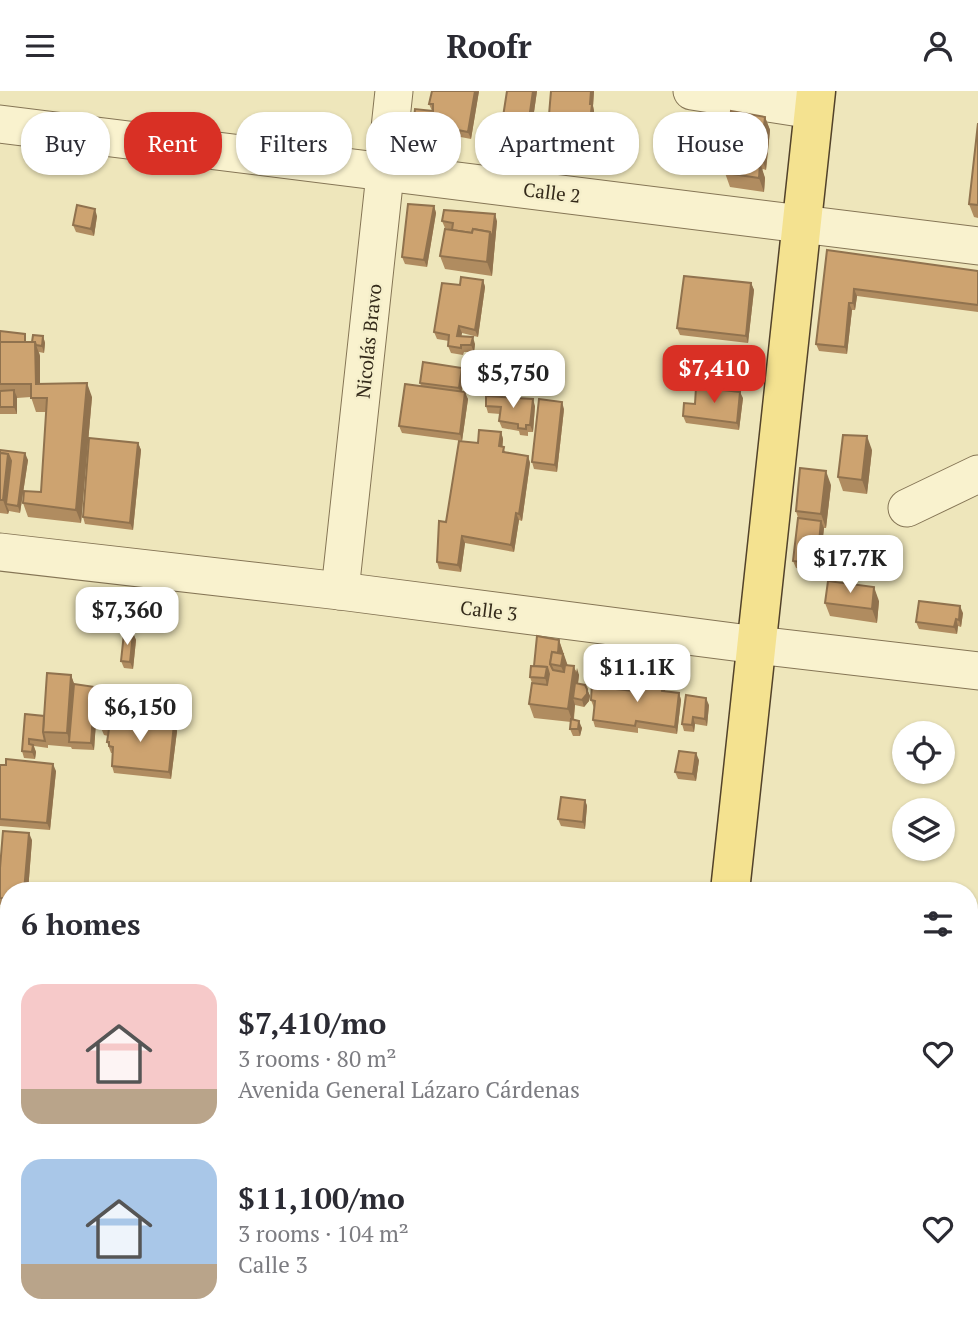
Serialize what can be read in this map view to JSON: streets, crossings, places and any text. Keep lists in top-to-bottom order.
{
  "streets": {
    "street": ["Calle 2", "Nicolás Bravo", "Calle 3"]
  },
  "crossings": [
    ["Nicolás Bravo", "Calle 3"]
  ],
  "page": {
    "header": "Roofr",
    "chip": [
      "Buy",
      "Rent",
      "Filters",
      "New",
      "Apartment",
      "House"
    ],
    "price": [
      "$7,410",
      "$5,750",
      "$17.7K",
      "$7,360",
      "$11.1K",
      "$6,150"
    ],
    "heading": "6 homes",
    "list": [
      {
        "name": "$7,410/mo",
        "note": "3 rooms · 80 m² · Avenida General Lázaro Cárdenas"
      },
      {
        "name": "$11,100/mo",
        "note": "3 rooms · 104 m² · Calle 3"
      }
    ]
  }
}
